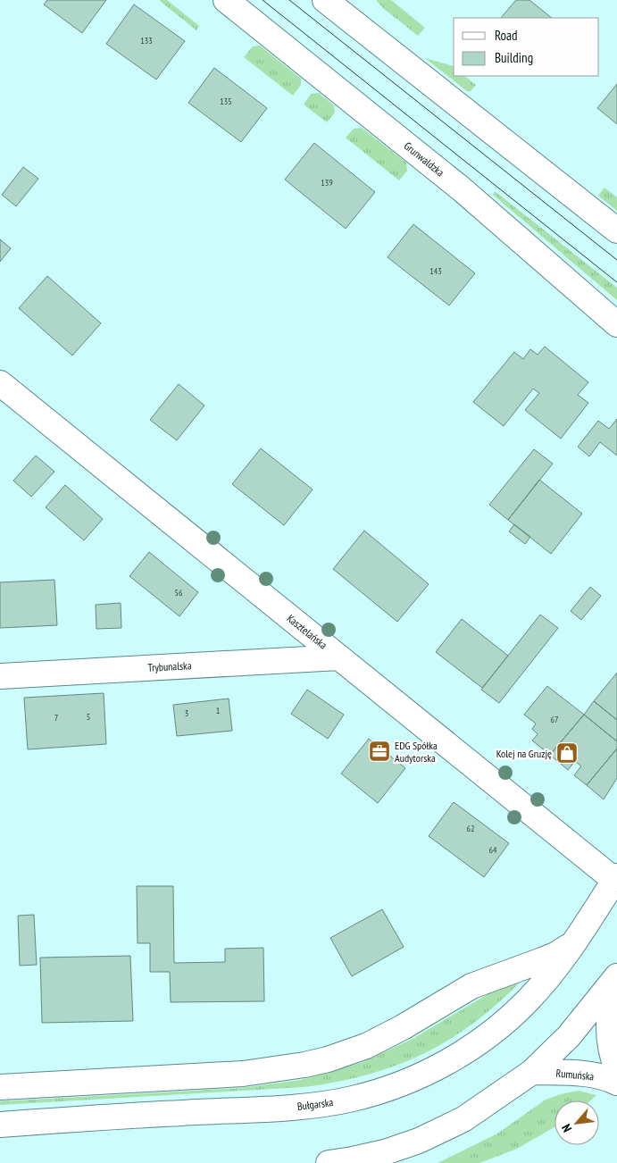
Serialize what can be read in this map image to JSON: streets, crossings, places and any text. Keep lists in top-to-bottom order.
{
  "streets": {
    "street": [
      "Grunwaldzka",
      "Kasztelańska",
      "Trybunalska",
      "Rumuńska",
      "Bułgarska"
    ]
  },
  "crossings": [
    ["Kasztelańska", "Trybunalska"],
    ["Kasztelańska", "Bułgarska"]
  ],
  "places": {
    "office": ["EDG Spółka Audytorska"],
    "shop": ["Kolej na Gruzję"]
  },
  "house_numbers": [
    "133",
    "135",
    "139",
    "143",
    "56",
    "1",
    "3",
    "5",
    "7",
    "67",
    "62",
    "64"
  ],
  "legend": ["Road", "Building"],
  "north": "bottom left"
}
